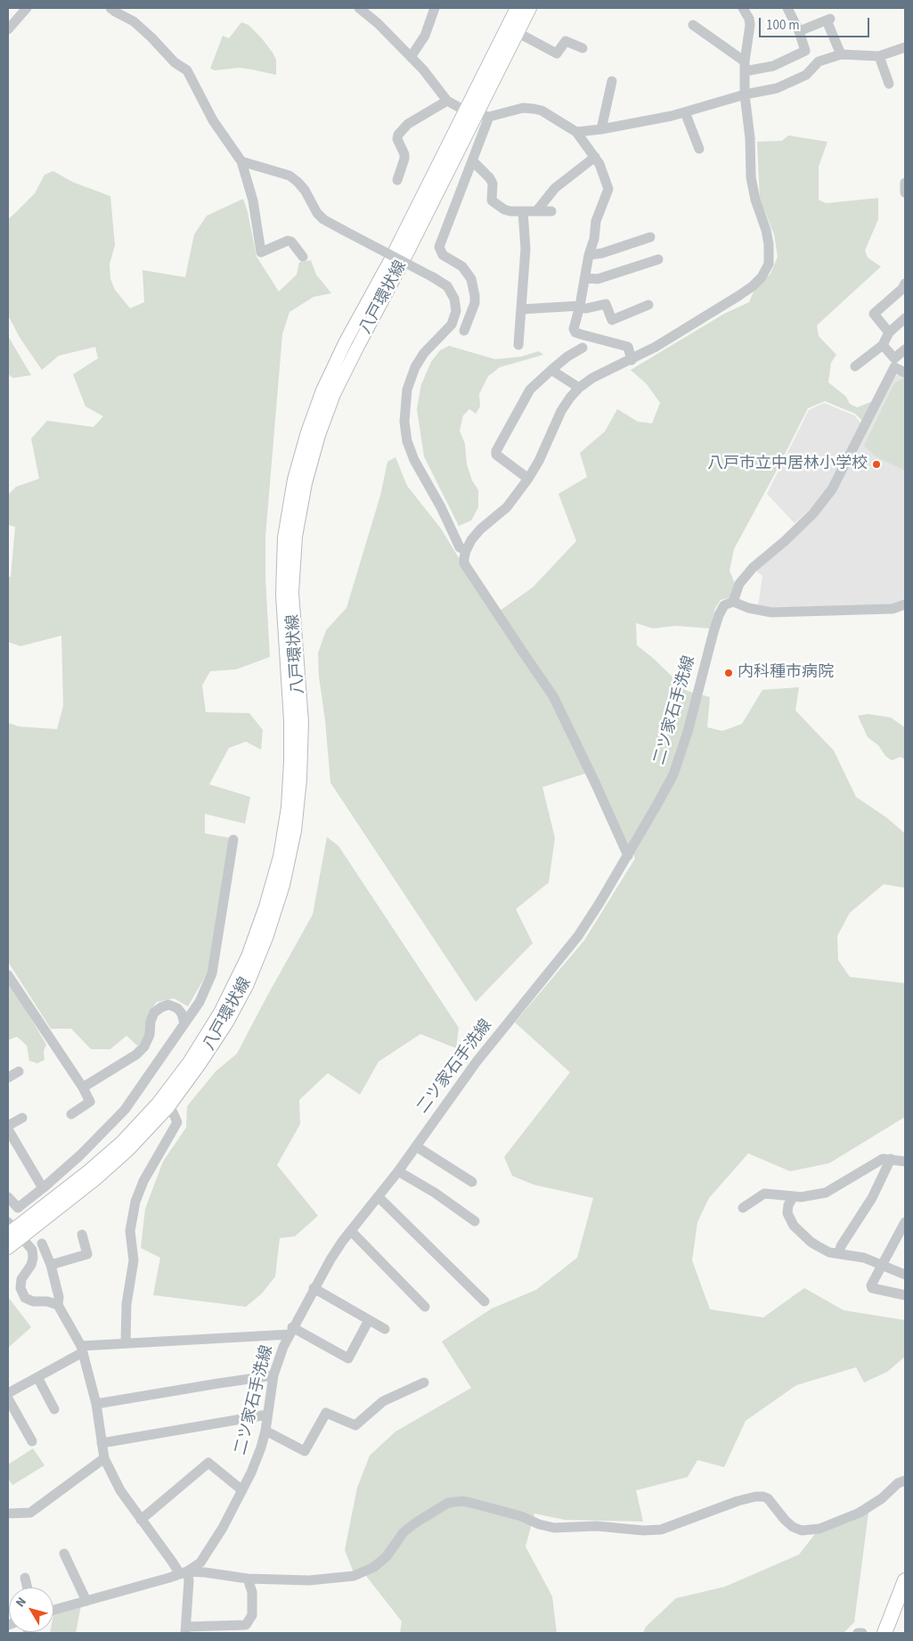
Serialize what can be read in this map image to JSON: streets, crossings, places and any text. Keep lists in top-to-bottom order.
{
  "streets": {
    "main road": ["八戸環状線"],
    "street": ["二ツ家石手洗線"]
  },
  "places": ["八戸市立中居林小学校", "内科種市病院"],
  "scale_bar": "100 m",
  "north": "top left"
}
